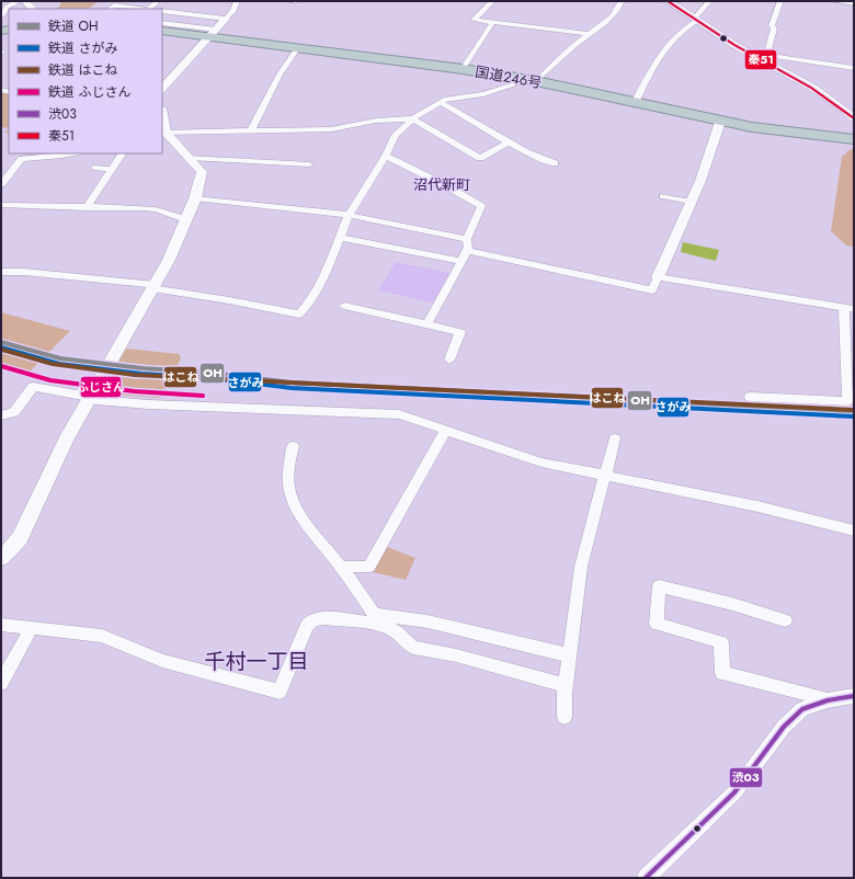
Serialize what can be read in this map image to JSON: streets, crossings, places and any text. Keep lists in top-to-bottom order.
{
  "streets": {
    "highway": ["国道246号"]
  },
  "districts": ["沼代新町", "千村一丁目"],
  "lines": [
    "transit line 秦51",
    "rail line OH",
    "rail line さがみ",
    "rail line はこね",
    "rail line ふじさん",
    "transit line 渋03"
  ],
  "legend": [
    "鉄道 OH",
    "鉄道 さがみ",
    "鉄道 はこね",
    "鉄道 ふじさん",
    "渋03",
    "秦51"
  ]
}
